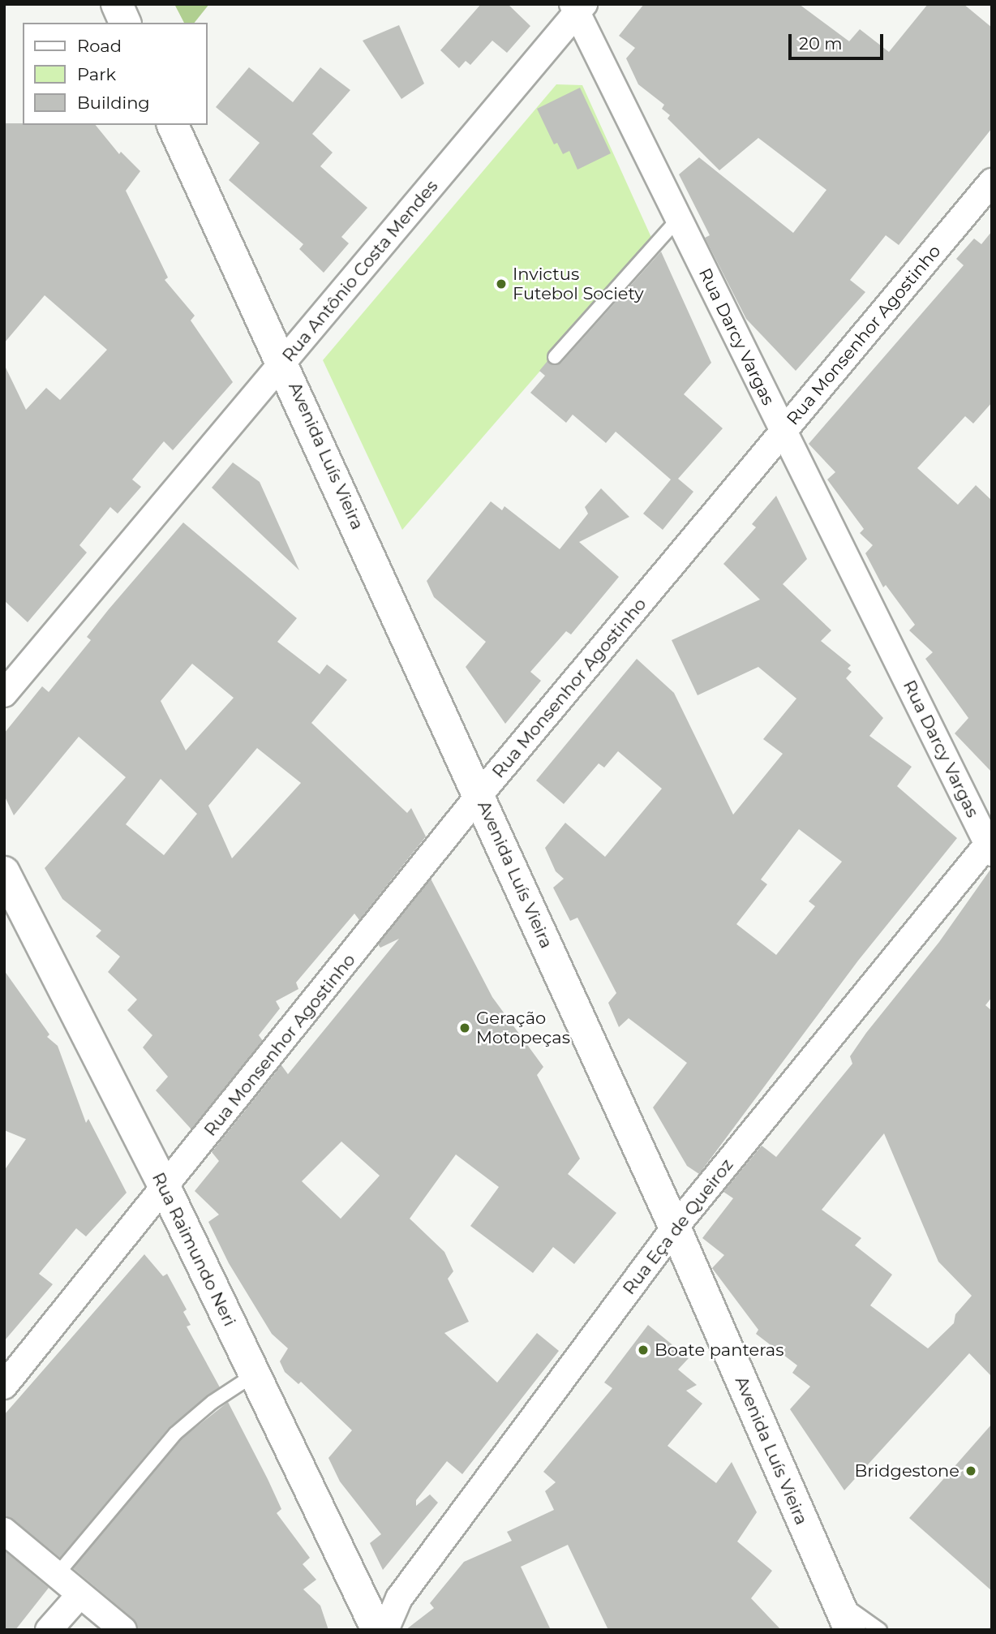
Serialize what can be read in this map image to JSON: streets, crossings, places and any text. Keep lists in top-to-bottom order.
{
  "streets": {
    "main road": ["Avenida Luís Vieira", "Rua Raimundo Neri"],
    "street": [
      "Rua Antônio Costa Mendes",
      "Rua Monsenhor Agostinho",
      "Rua Darcy Vargas",
      "Rua Eça de Queiroz"
    ]
  },
  "crossings": [
    ["Rua Antônio Costa Mendes", "Rua Darcy Vargas"],
    ["Rua Antônio Costa Mendes", "Avenida Luís Vieira"],
    ["Rua Monsenhor Agostinho", "Rua Darcy Vargas"],
    ["Rua Monsenhor Agostinho", "Avenida Luís Vieira"],
    ["Rua Monsenhor Agostinho", "Rua Raimundo Neri"],
    ["Rua Darcy Vargas", "Rua Eça de Queiroz"],
    ["Avenida Luís Vieira", "Rua Eça de Queiroz"]
  ],
  "places": [
    "Invictus Futebol Society",
    "Geração Motopeças",
    "Boate panteras",
    "Bridgestone"
  ],
  "legend": ["Road", "Park", "Building"],
  "scale_bar": "20 m"
}
